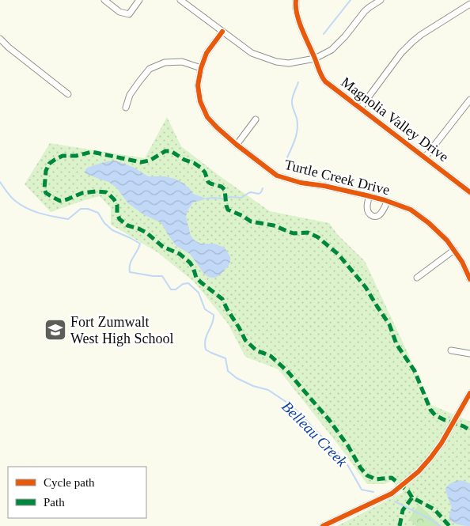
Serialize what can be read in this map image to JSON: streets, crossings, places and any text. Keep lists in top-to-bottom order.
{
  "streets": {
    "street": ["Magnolia Valley Drive", "Turtle Creek Drive"]
  },
  "water": ["Belleau Creek"],
  "places": {
    "school or university": ["Fort Zumwalt West High School"]
  },
  "legend": ["Cycle path", "Path"]
}
